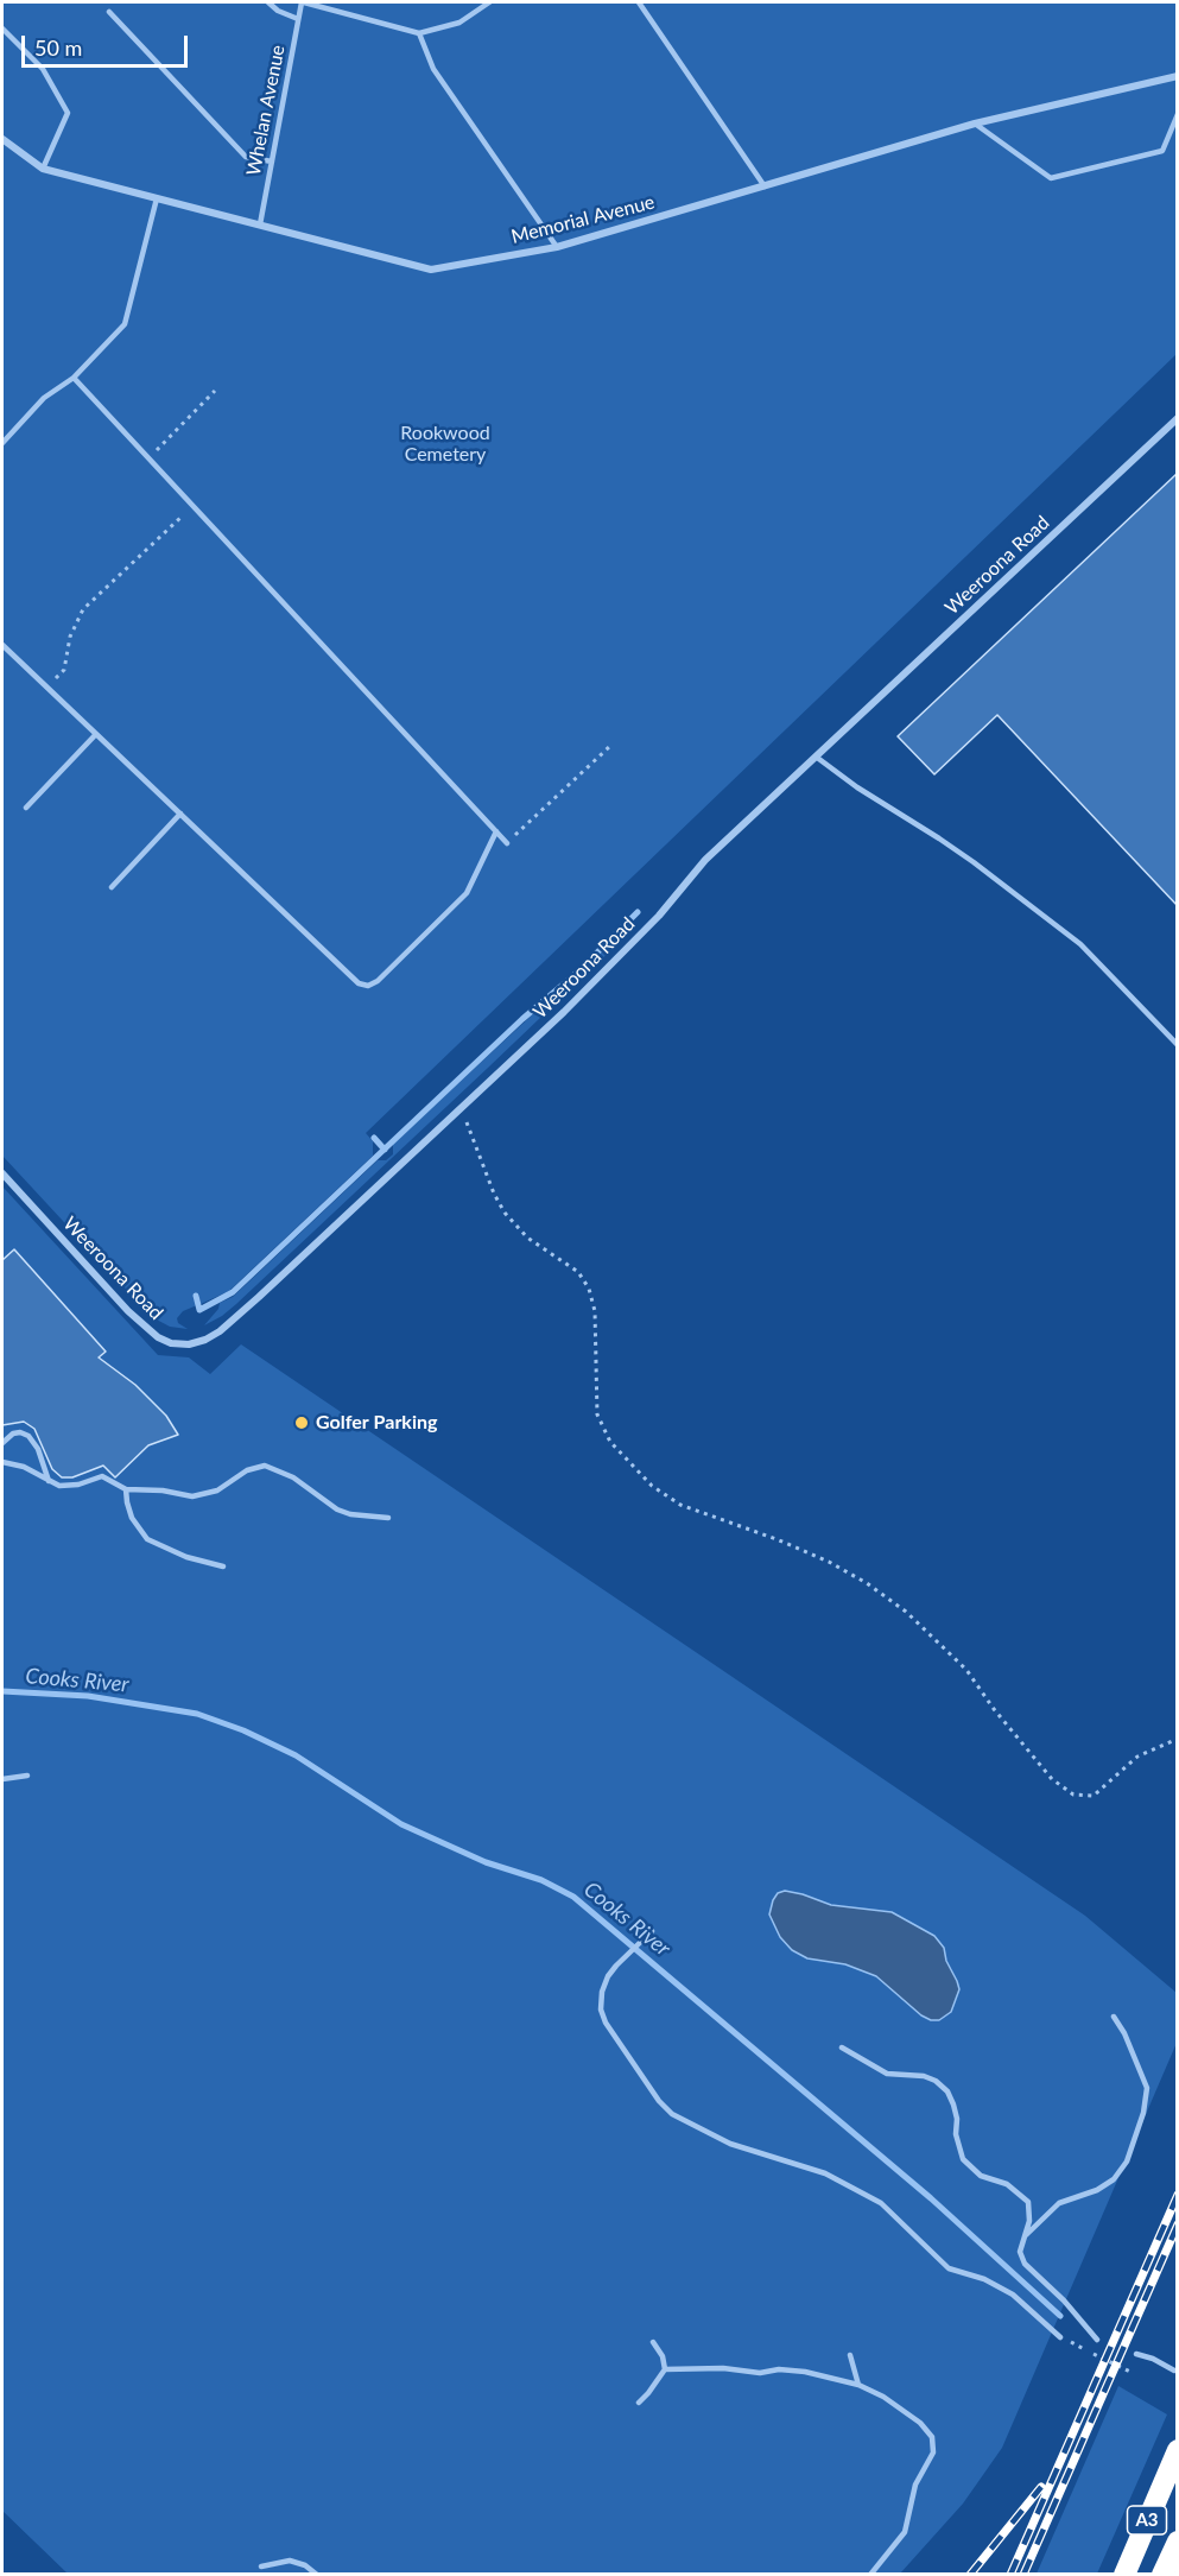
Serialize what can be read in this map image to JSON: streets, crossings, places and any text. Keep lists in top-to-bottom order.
{
  "streets": {
    "highway": ["A3"],
    "street": ["Memorial Avenue", "Weeroona Road"],
    "lane": ["Whelan Avenue"]
  },
  "crossings": [
    ["Whelan Avenue", "Memorial Avenue"]
  ],
  "water": ["Cooks River"],
  "parks": ["Rookwood Cemetery"],
  "places": ["Golfer Parking"],
  "scale_bar": "50 m"
}
